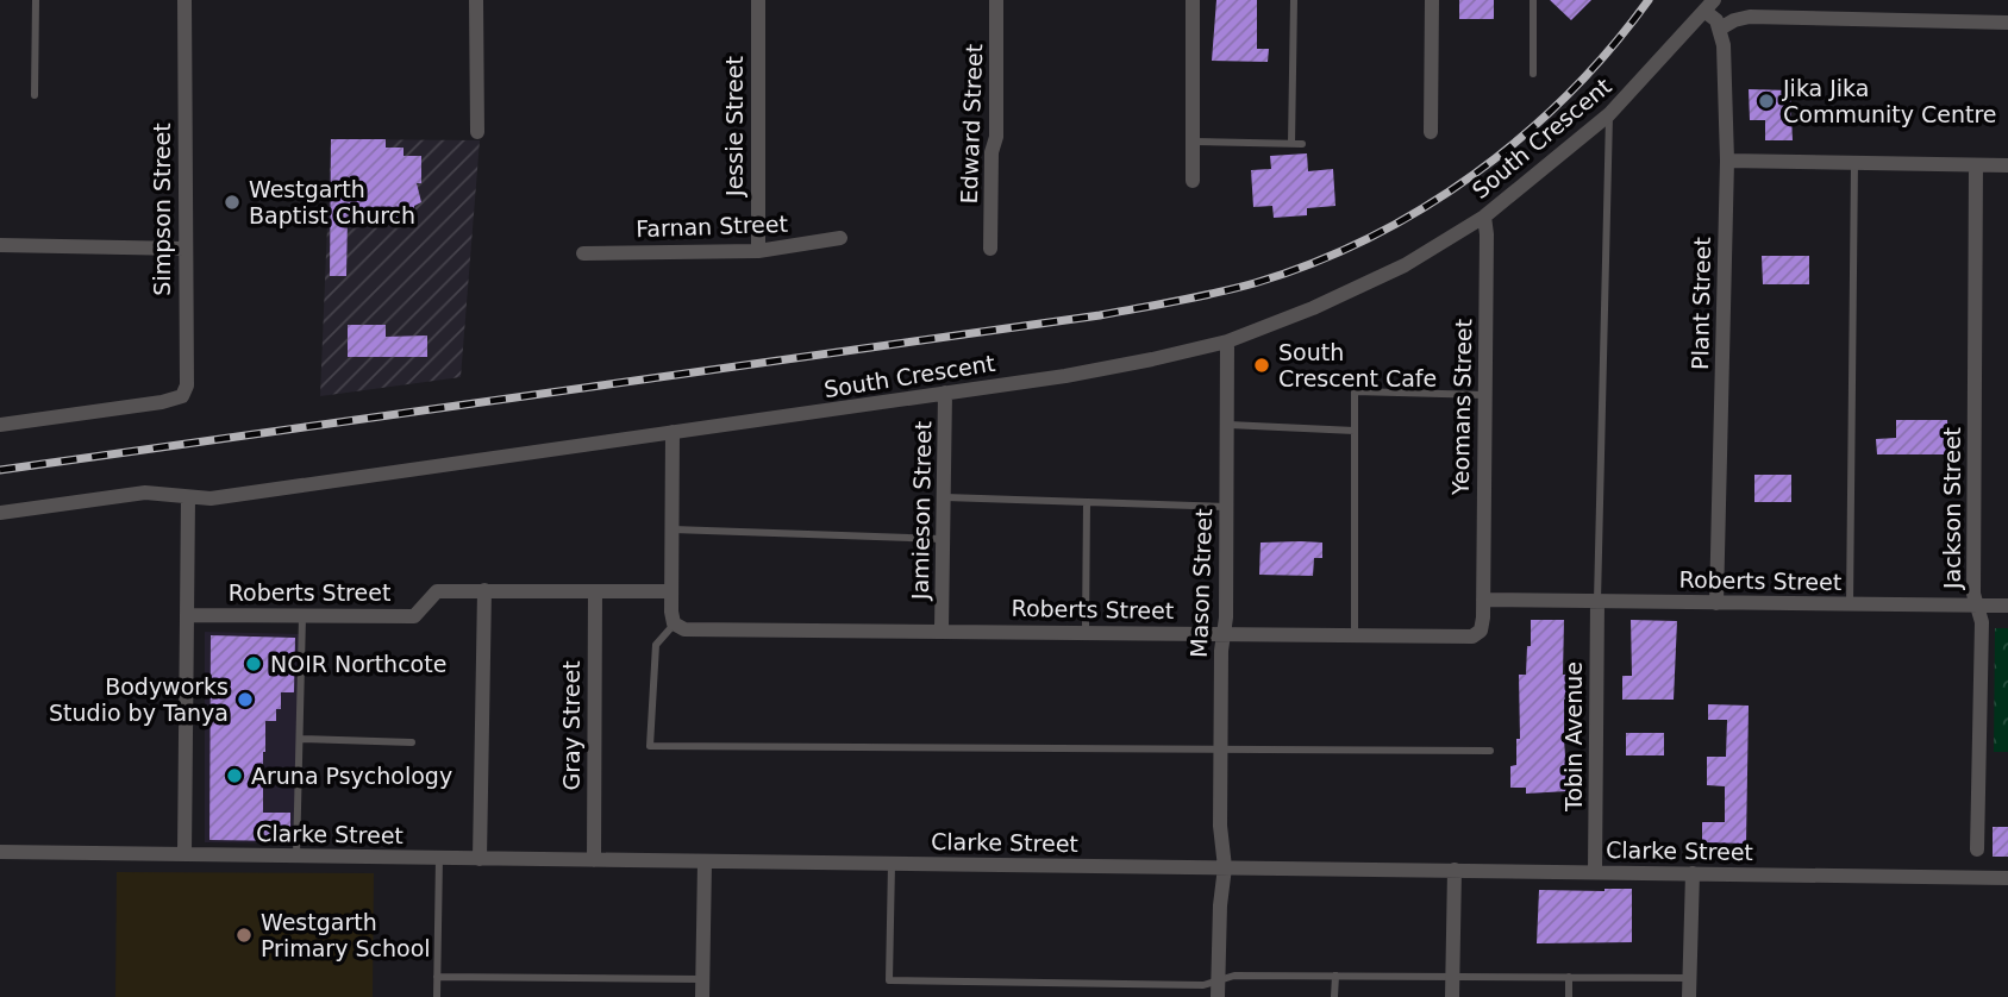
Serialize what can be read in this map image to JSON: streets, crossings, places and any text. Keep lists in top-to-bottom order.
{
  "streets": {
    "street": [
      "Edward Street",
      "Jessie Street",
      "South Crescent",
      "Simpson Street",
      "Farnan Street",
      "Plant Street",
      "Yeomans Street",
      "Jackson Street",
      "Jamieson Street",
      "Roberts Street",
      "Mason Street",
      "Gray Street",
      "Tobin Avenue",
      "Clarke Street"
    ]
  },
  "crossings": [
    ["Jessie Street", "Farnan Street"],
    ["South Crescent", "Yeomans Street"],
    ["South Crescent", "Jamieson Street"],
    ["South Crescent", "Mason Street"],
    ["Plant Street", "Roberts Street"],
    ["Yeomans Street", "Roberts Street"],
    ["Jackson Street", "Roberts Street"],
    ["Jamieson Street", "Roberts Street"],
    ["Roberts Street", "Mason Street"],
    ["Roberts Street", "Gray Street"],
    ["Roberts Street", "Tobin Avenue"],
    ["Mason Street", "Clarke Street"],
    ["Gray Street", "Clarke Street"],
    ["Tobin Avenue", "Clarke Street"]
  ],
  "places": [
    "Jika Jika Community Centre",
    "Westgarth Baptist Church",
    "South Crescent Cafe",
    "NOIR Northcote",
    "Bodyworks Studio by Tanya",
    "Aruna Psychology",
    "Westgarth Primary School"
  ]
}
